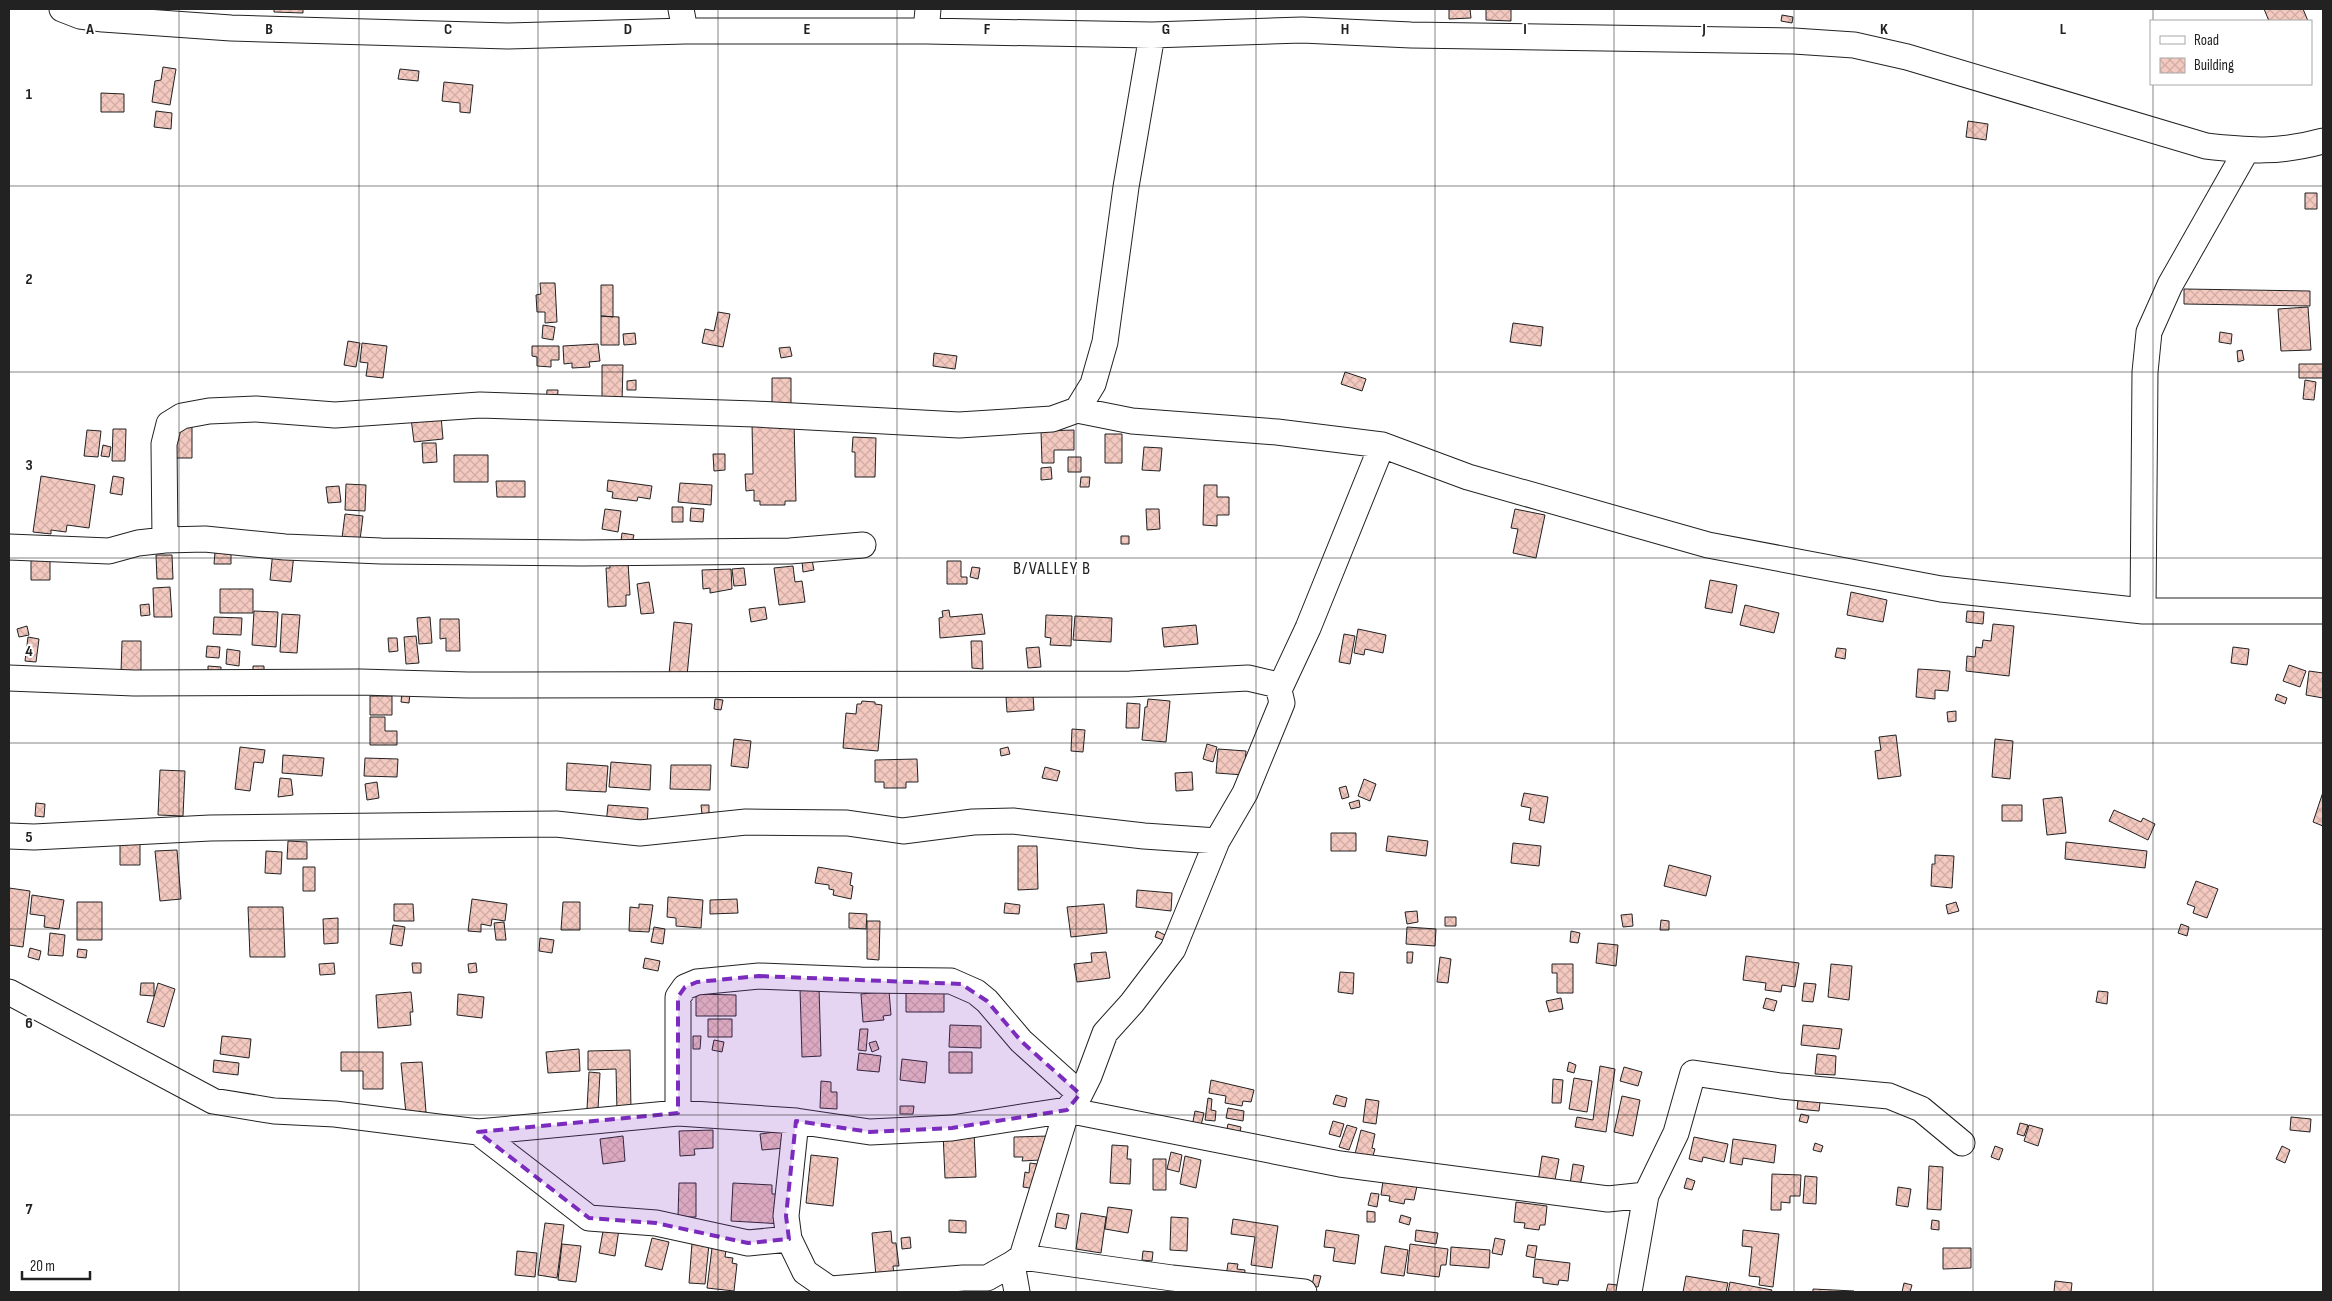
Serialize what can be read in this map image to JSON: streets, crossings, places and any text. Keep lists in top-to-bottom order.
{
  "districts": ["B/VALLEY B"],
  "legend": ["Road", "Building"],
  "scale_bar": "20 m",
  "grid": {
    "columns": [
      "A",
      "B",
      "C",
      "D",
      "E",
      "F",
      "G",
      "H",
      "I",
      "J",
      "K",
      "L"
    ],
    "rows": [
      "1",
      "2",
      "3",
      "4",
      "5",
      "6",
      "7"
    ]
  }
}
